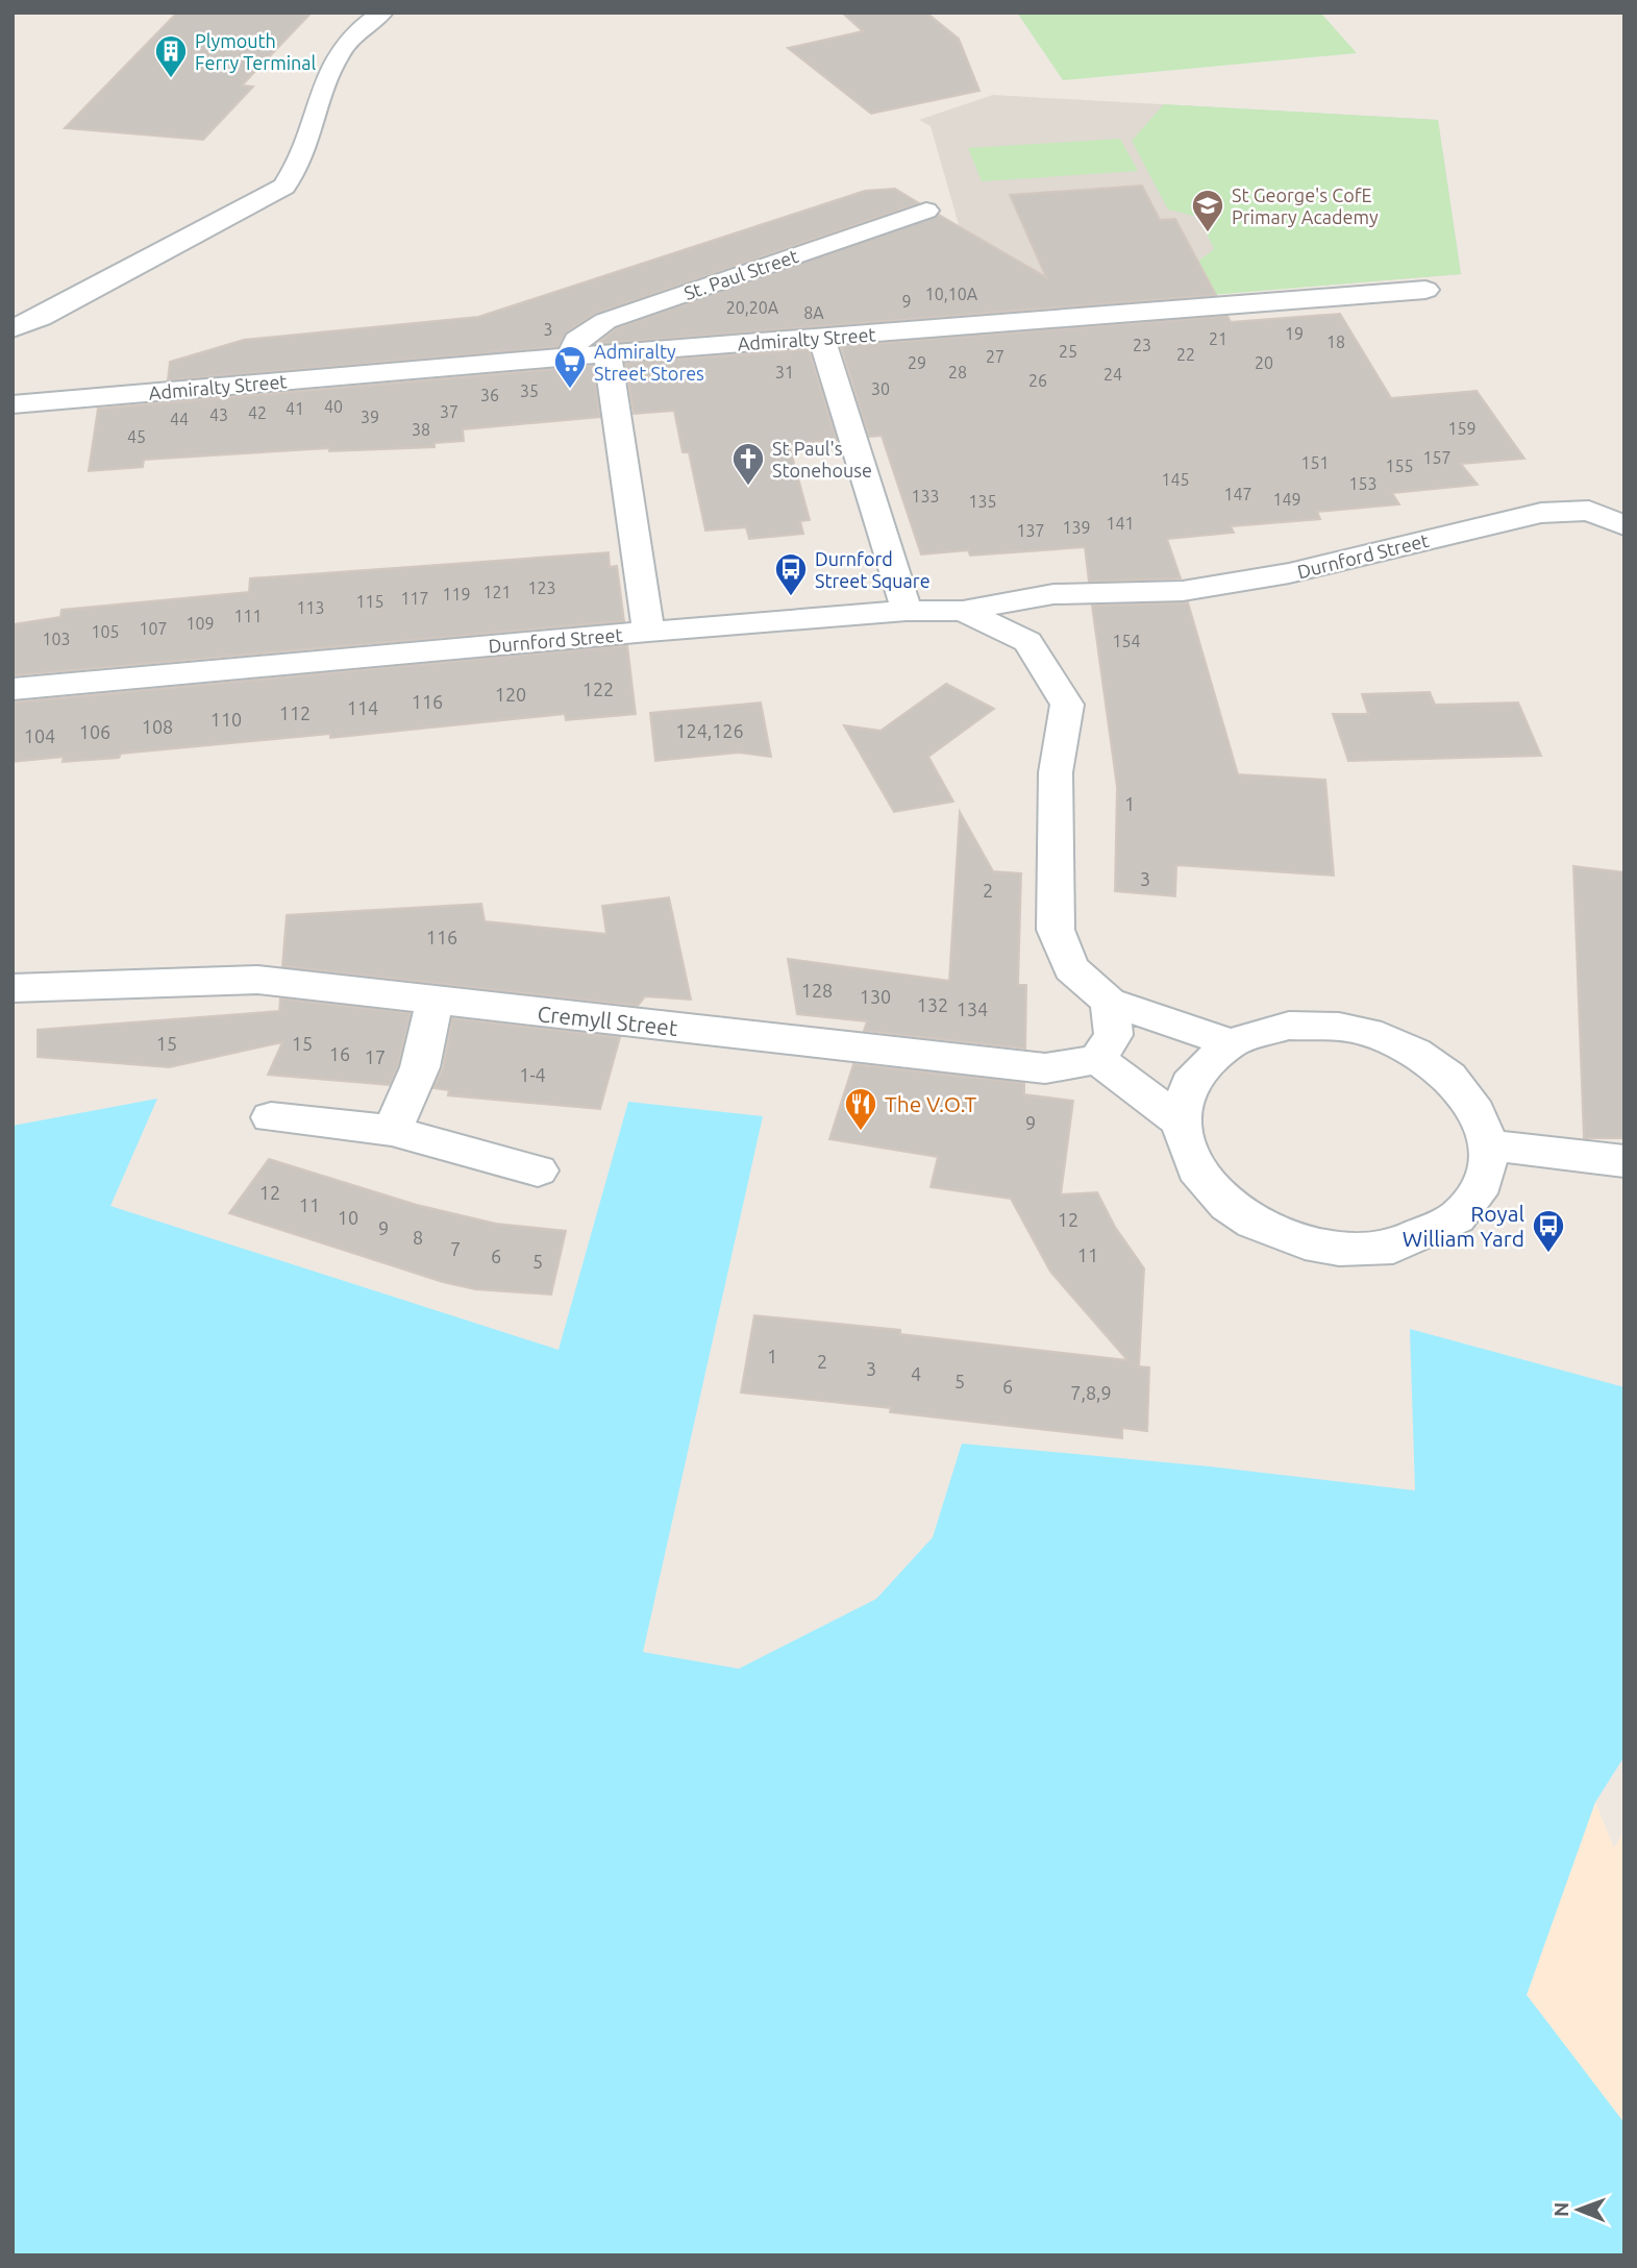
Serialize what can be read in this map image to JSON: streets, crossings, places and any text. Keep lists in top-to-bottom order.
{
  "streets": {
    "street": [
      "St. Paul Street",
      "Admiralty Street",
      "Durnford Street",
      "Cremyll Street"
    ]
  },
  "crossings": [
    ["St. Paul Street", "Admiralty Street"]
  ],
  "places": {
    "building": ["Plymouth Ferry Terminal"],
    "school or university": ["St George's CofE Primary Academy"],
    "supermarket": ["Admiralty Street Stores"],
    "church": ["St Paul's Stonehouse"],
    "bus stop": ["Durnford Street Square", "Royal William Yard"],
    "restaurant": ["The V.O.T"]
  },
  "house_numbers": [
    "10,10A",
    "9",
    "20,20A",
    "8A",
    "3",
    "19",
    "21",
    "18",
    "23",
    "25",
    "22",
    "27",
    "29",
    "20",
    "31",
    "28",
    "24",
    "26",
    "30",
    "35",
    "36",
    "40",
    "41",
    "37",
    "42",
    "43",
    "39",
    "44",
    "159",
    "38",
    "45",
    "157",
    "151",
    "155",
    "145",
    "153",
    "147",
    "133",
    "149",
    "135",
    "141",
    "139",
    "137",
    "123",
    "121",
    "119",
    "117",
    "115",
    "113",
    "111",
    "109",
    "107",
    "105",
    "103",
    "154",
    "122",
    "120",
    "116",
    "114",
    "112",
    "110",
    "108",
    "124,126",
    "106",
    "104",
    "1",
    "3",
    "2",
    "116",
    "128",
    "130",
    "132",
    "134",
    "15",
    "15",
    "16",
    "17",
    "1-4",
    "9",
    "12",
    "11",
    "10",
    "12",
    "9",
    "8",
    "7",
    "11",
    "6",
    "5",
    "1",
    "2",
    "3",
    "4",
    "5",
    "6",
    "7,8,9"
  ],
  "north": "left"
}
